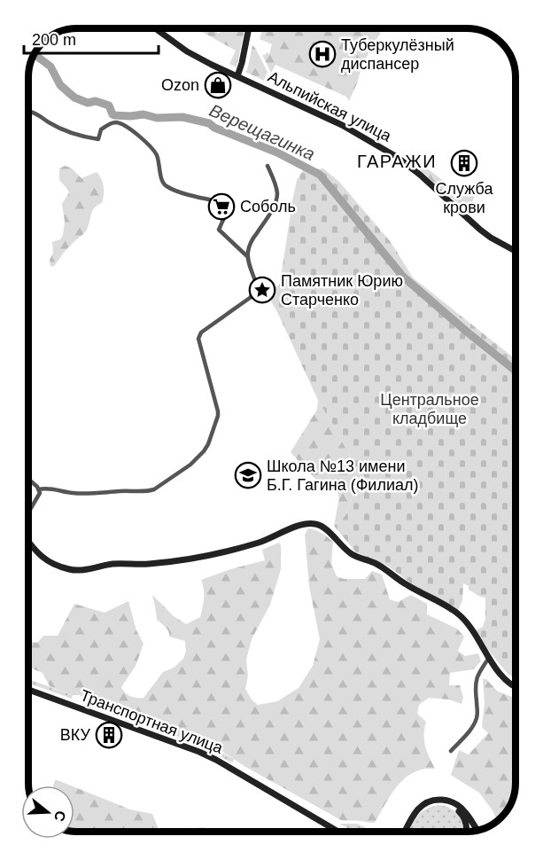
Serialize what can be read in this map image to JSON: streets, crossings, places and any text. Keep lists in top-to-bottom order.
{
  "streets": {
    "street": ["Альпийская улица", "Транспортная улица"]
  },
  "districts": ["ГАРАЖИ"],
  "water": ["Верещагинка"],
  "parks": ["Центральное кладбище"],
  "places": {
    "hospital": ["Туберкулёзный диспансер"],
    "shop": ["Ozon"],
    "building": ["Служба крови", "ВКУ"],
    "supermarket": ["Соболь"],
    "place": ["Памятник Юрию Старченко"],
    "school or university": ["Школа №13 имени Б.Г. Гагина (Филиал)"]
  },
  "scale_bar": "200 m",
  "north": "right"
}
